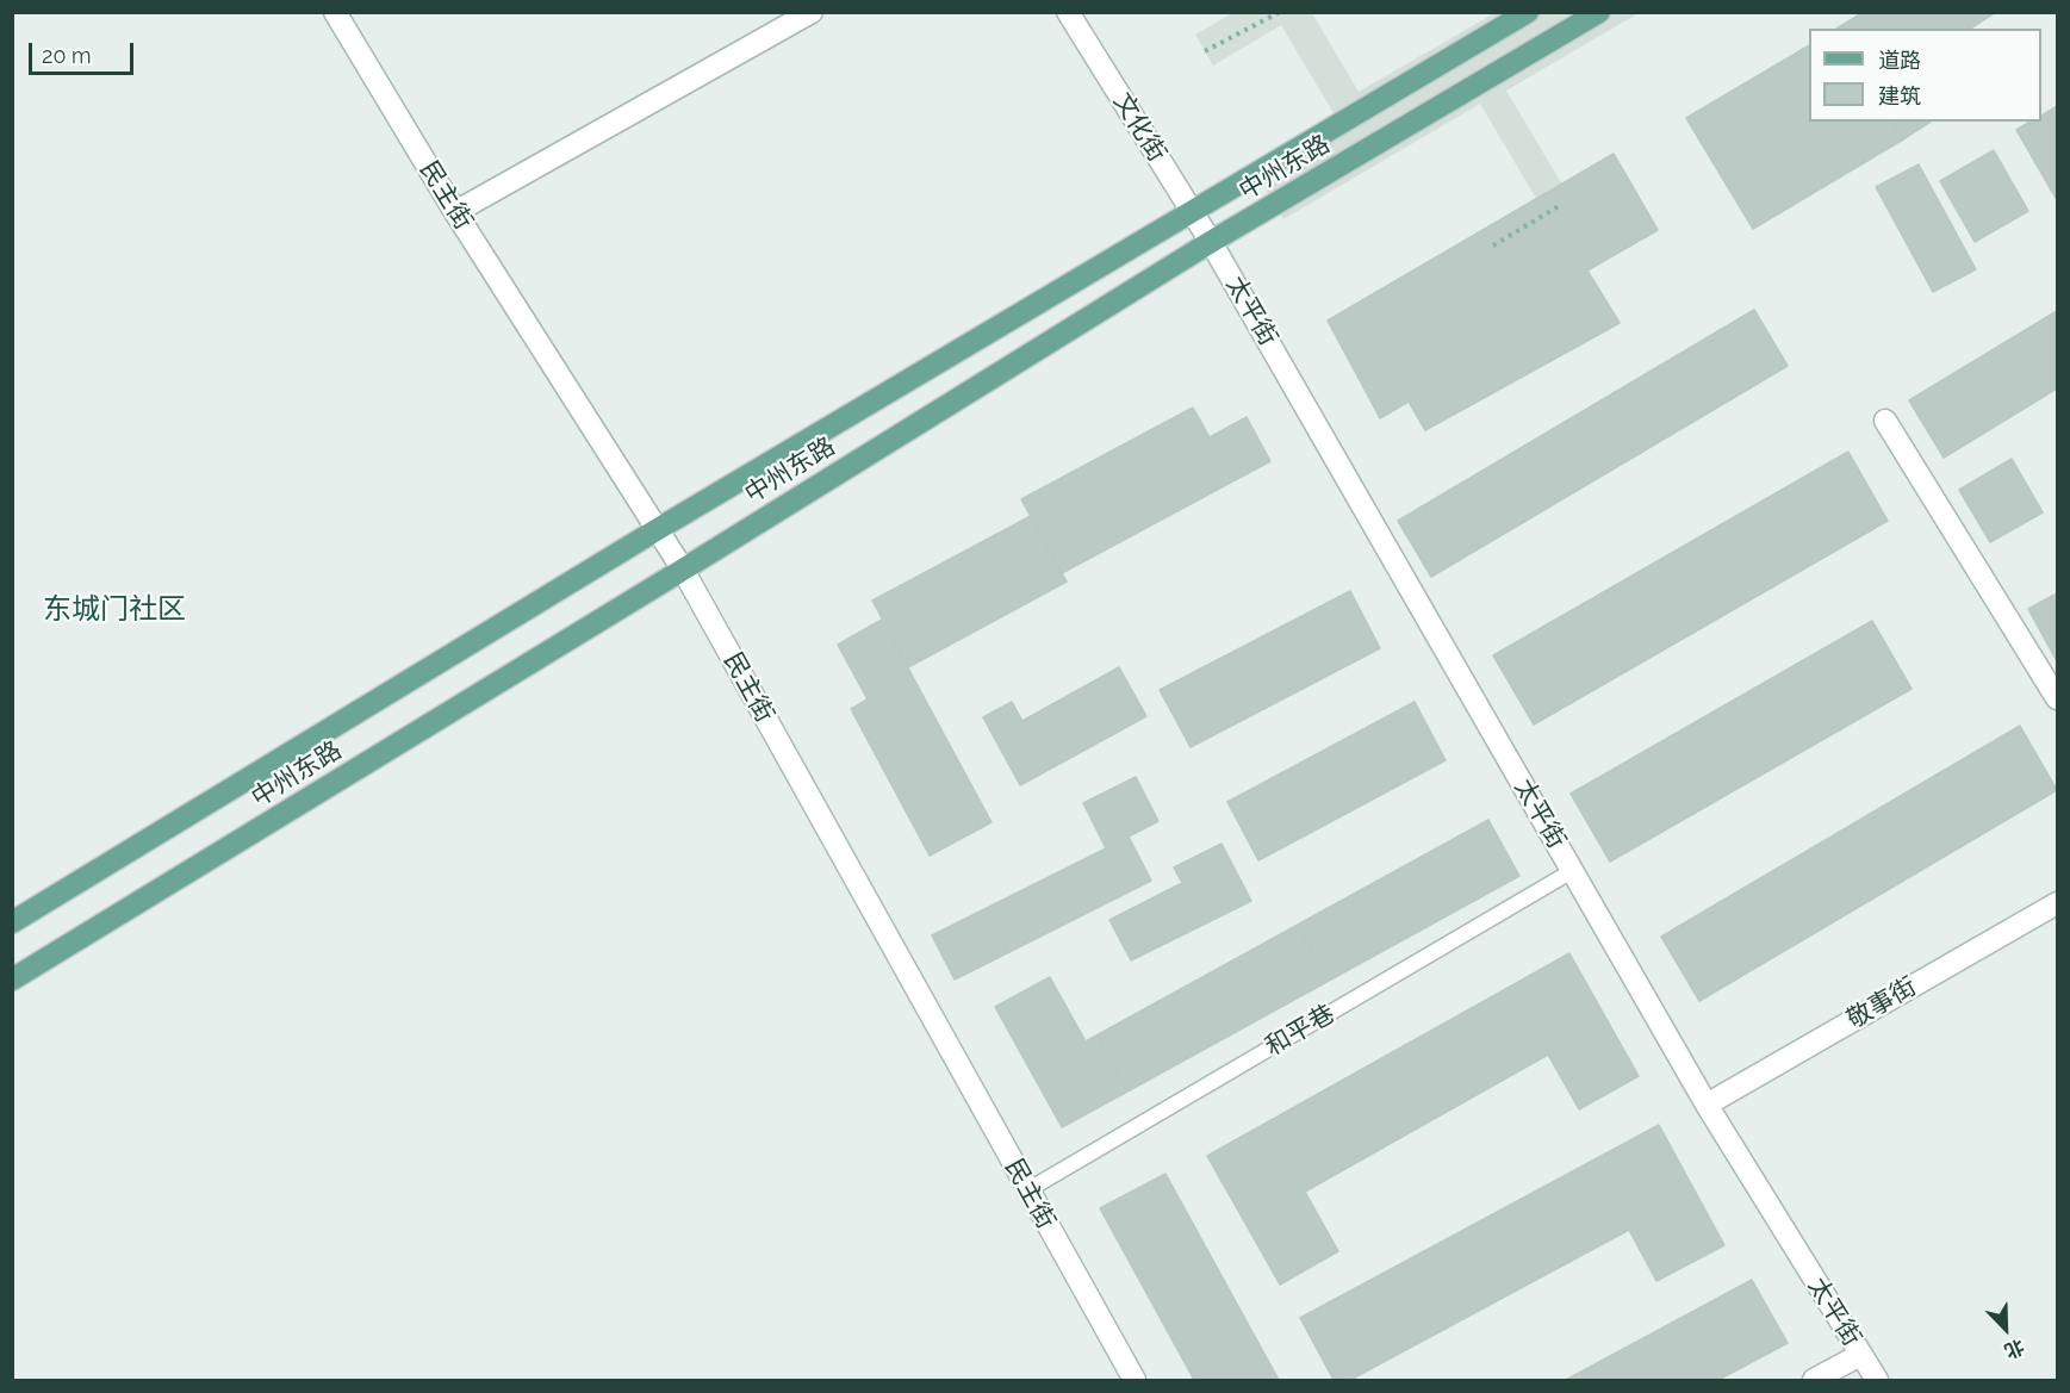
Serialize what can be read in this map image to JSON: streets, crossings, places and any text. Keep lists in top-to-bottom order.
{
  "streets": {
    "main road": ["中州东路"],
    "street": [
      "文化街",
      "民主街",
      "太平街",
      "敬事街"
    ],
    "lane": ["和平巷"]
  },
  "crossings": [
    ["文化街", "中州东路"],
    ["文化街", "太平街"],
    ["中州东路", "民主街"],
    ["中州东路", "太平街"],
    ["民主街", "和平巷"],
    ["太平街", "敬事街"],
    ["太平街", "和平巷"]
  ],
  "districts": ["东城门社区"],
  "legend": ["道路", "建筑"],
  "scale_bar": "20 m",
  "north": "bottom right"
}
